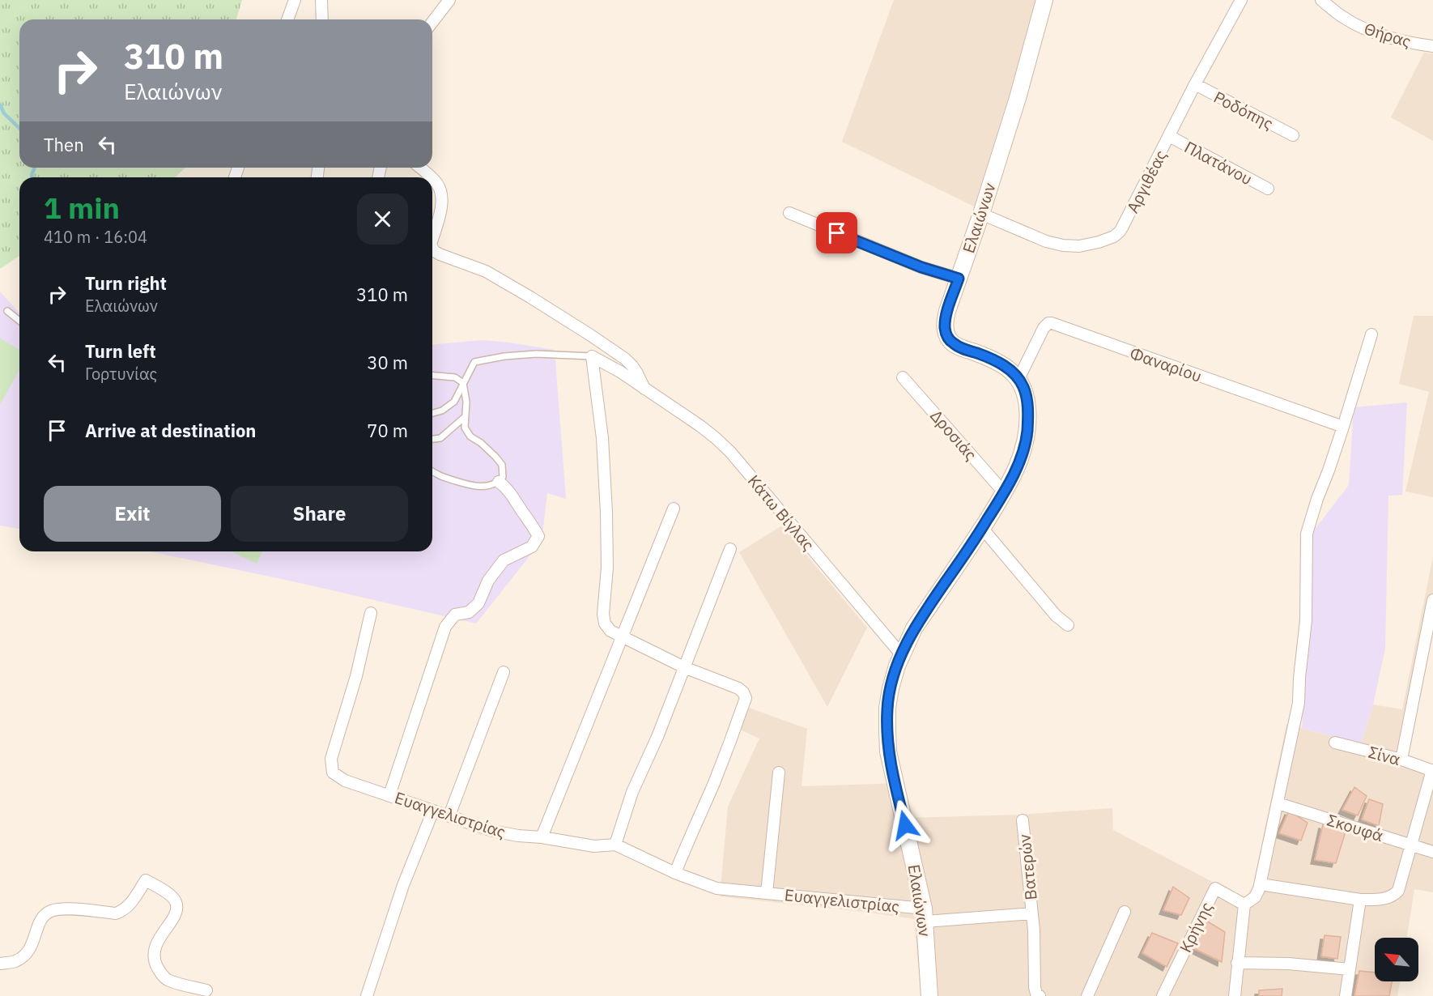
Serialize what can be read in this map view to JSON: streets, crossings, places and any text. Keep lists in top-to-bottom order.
{
  "streets": {
    "main road": ["Ελαιώνων"],
    "street": [
      "Θήρας",
      "Ροδόπης",
      "Πλατάνου",
      "Αργιθέας",
      "Φαναρίου",
      "Δροσιάς",
      "Κάτω Βίγλας",
      "Σίνα",
      "Ευαγγελιστρίας",
      "Σκουφά",
      "Βατερών",
      "Κρήνης"
    ]
  },
  "crossings": [
    ["Ροδόπης", "Αργιθέας"],
    ["Πλατάνου", "Αργιθέας"],
    ["Αργιθέας", "Ελαιώνων"],
    ["Ελαιώνων", "Φαναρίου"],
    ["Ελαιώνων", "Δροσιάς"],
    ["Ελαιώνων", "Κάτω Βίγλας"],
    ["Ελαιώνων", "Ευαγγελιστρίας"],
    ["Ευαγγελιστρίας", "Βατερών"]
  ],
  "north": "top left",
  "page": {
    "turn": ["310 m", "Ελαιώνων"],
    "then": "Then",
    "heading": ["1 min", "410 m · 16:04"],
    "list": [
      {
        "name": "Turn right",
        "note": "Ελαιώνων",
        "value": "310 m"
      },
      {
        "name": "Turn left",
        "note": "Γορτυνίας",
        "value": "30 m"
      },
      {
        "name": "Arrive at destination",
        "value": "70 m"
      }
    ],
    "buttons": ["Exit", "Share"]
  }
}
